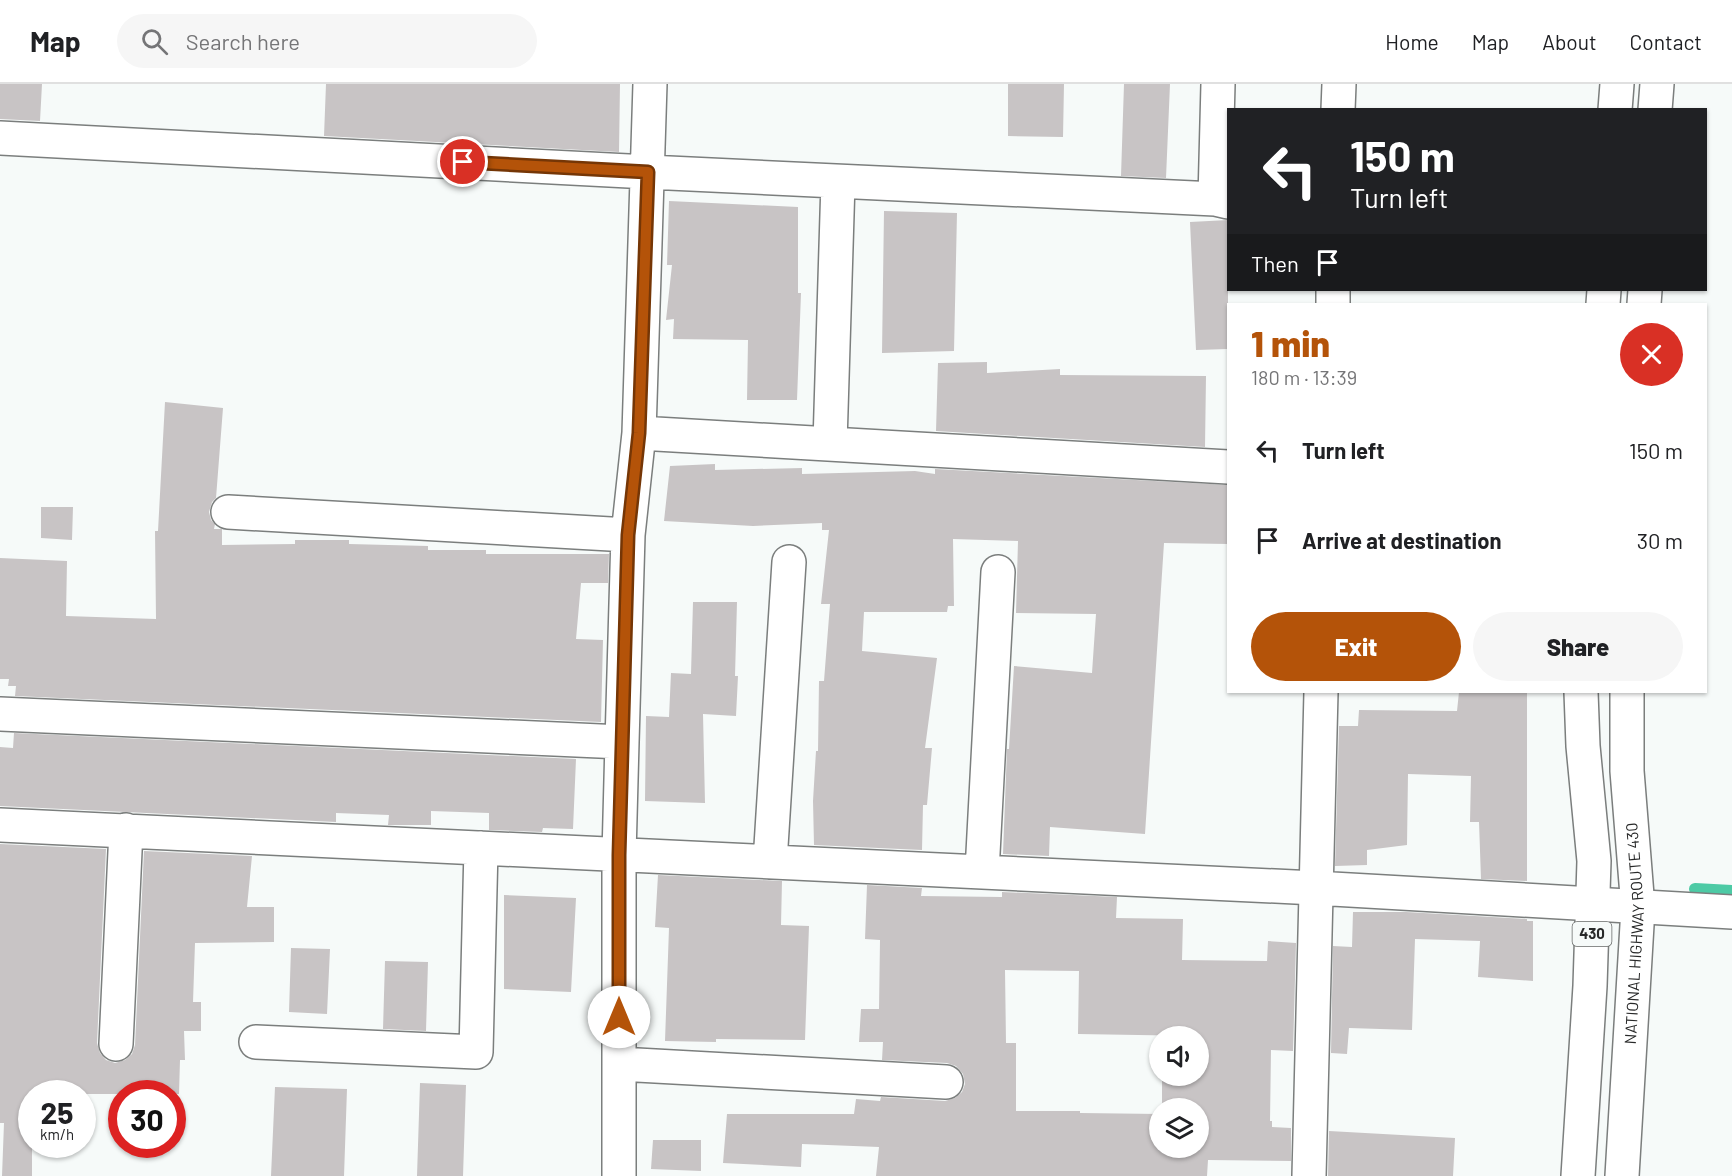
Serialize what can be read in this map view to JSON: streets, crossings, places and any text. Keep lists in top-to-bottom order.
{
  "streets": {
    "main road": ["430", "NATIONAL HIGHWAY ROUTE 430"]
  },
  "page": {
    "header": "Map",
    "search": "Search here",
    "nav": [
      "Home",
      "Map",
      "About",
      "Contact"
    ],
    "turn": ["150 m", "Turn left"],
    "then": "Then",
    "heading": ["1 min", "180 m · 13:39"],
    "list": [
      {
        "name": "Turn left",
        "value": "150 m"
      },
      {
        "name": "Arrive at destination",
        "value": "30 m"
      }
    ],
    "buttons": ["Exit", "Share"],
    "speed": "25 km/h",
    "limit": "30"
  }
}
